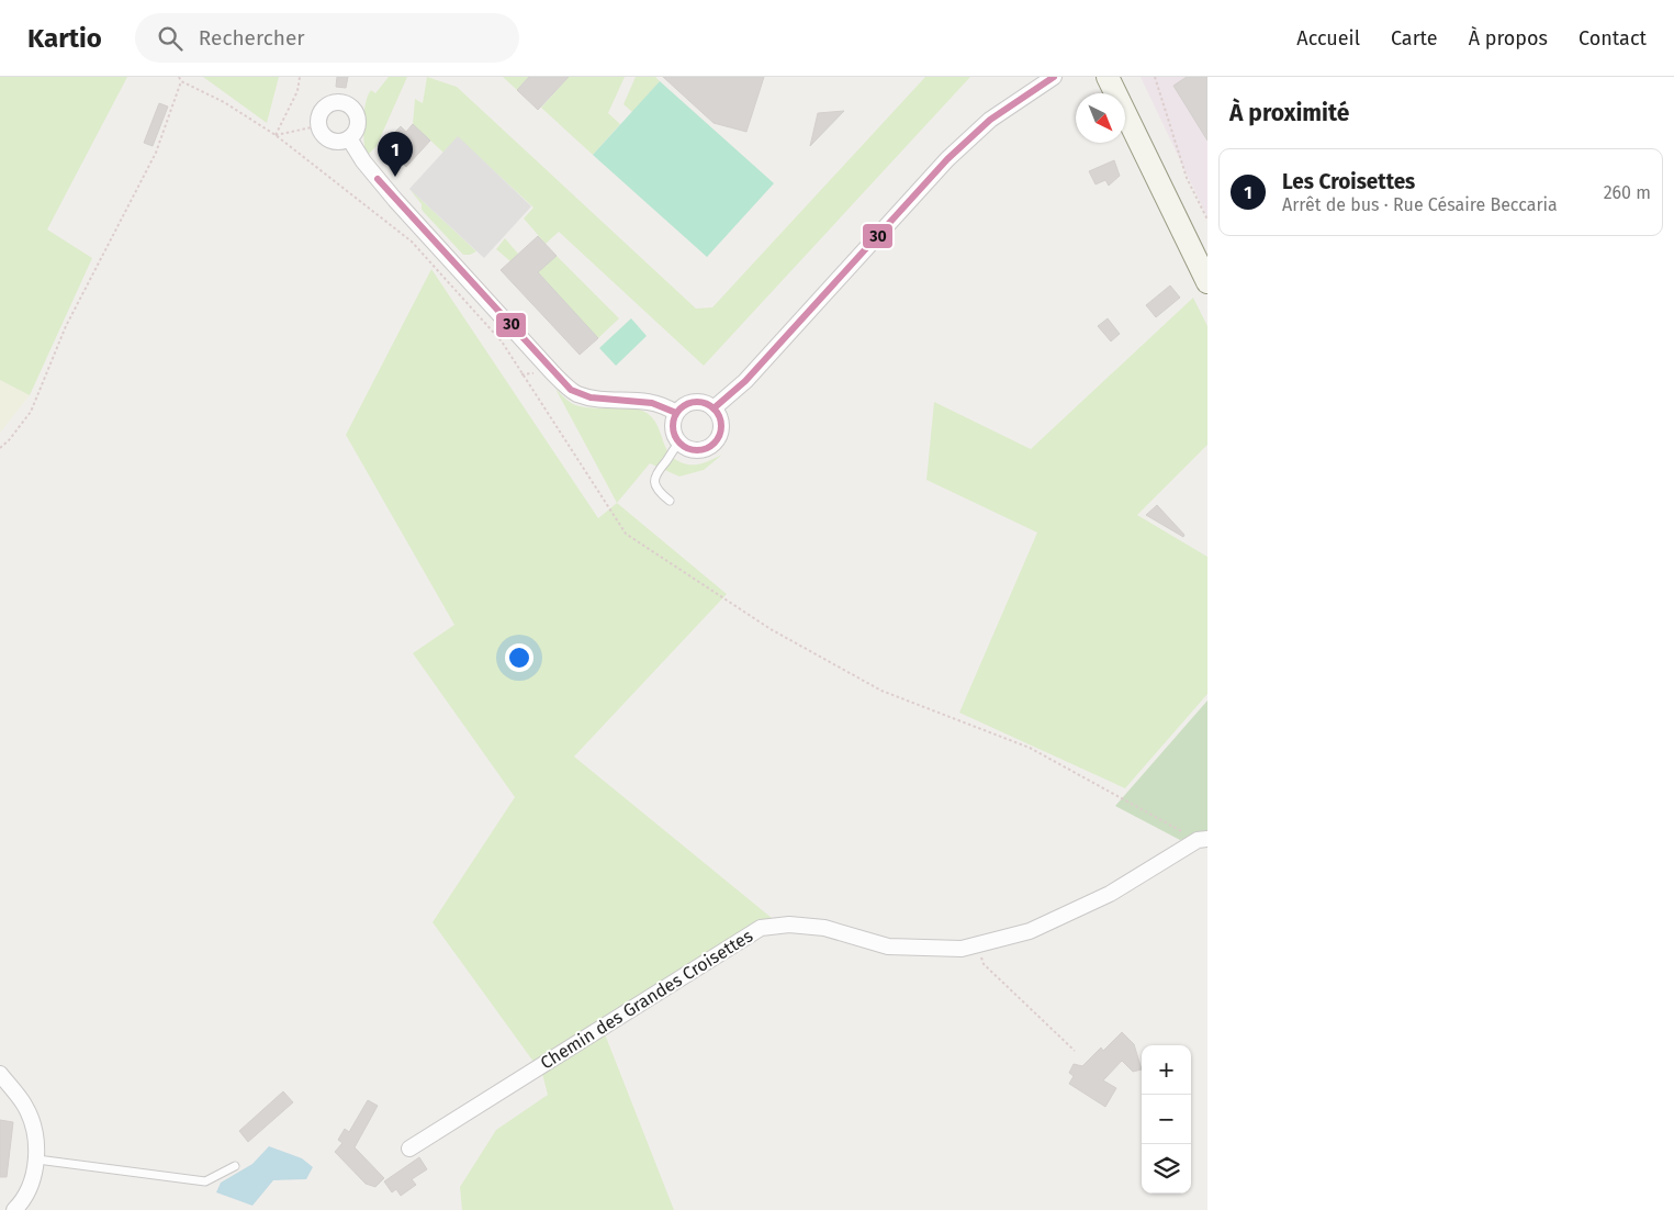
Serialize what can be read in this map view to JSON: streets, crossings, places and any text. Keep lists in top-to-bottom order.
{
  "streets": {
    "street": ["Chemin des Grandes Croisettes"]
  },
  "lines": ["transit line 30"],
  "north": "bottom right",
  "page": {
    "header": "Kartio",
    "search": "Rechercher",
    "nav": [
      "Accueil",
      "Carte",
      "À propos",
      "Contact"
    ],
    "heading": "À proximité",
    "pins": "1",
    "list": [
      {
        "mark": "1",
        "name": "Les Croisettes",
        "note": "Arrêt de bus · Rue Césaire Beccaria",
        "value": "260 m"
      }
    ],
    "map_buttons": ["+", "−"]
  }
}
